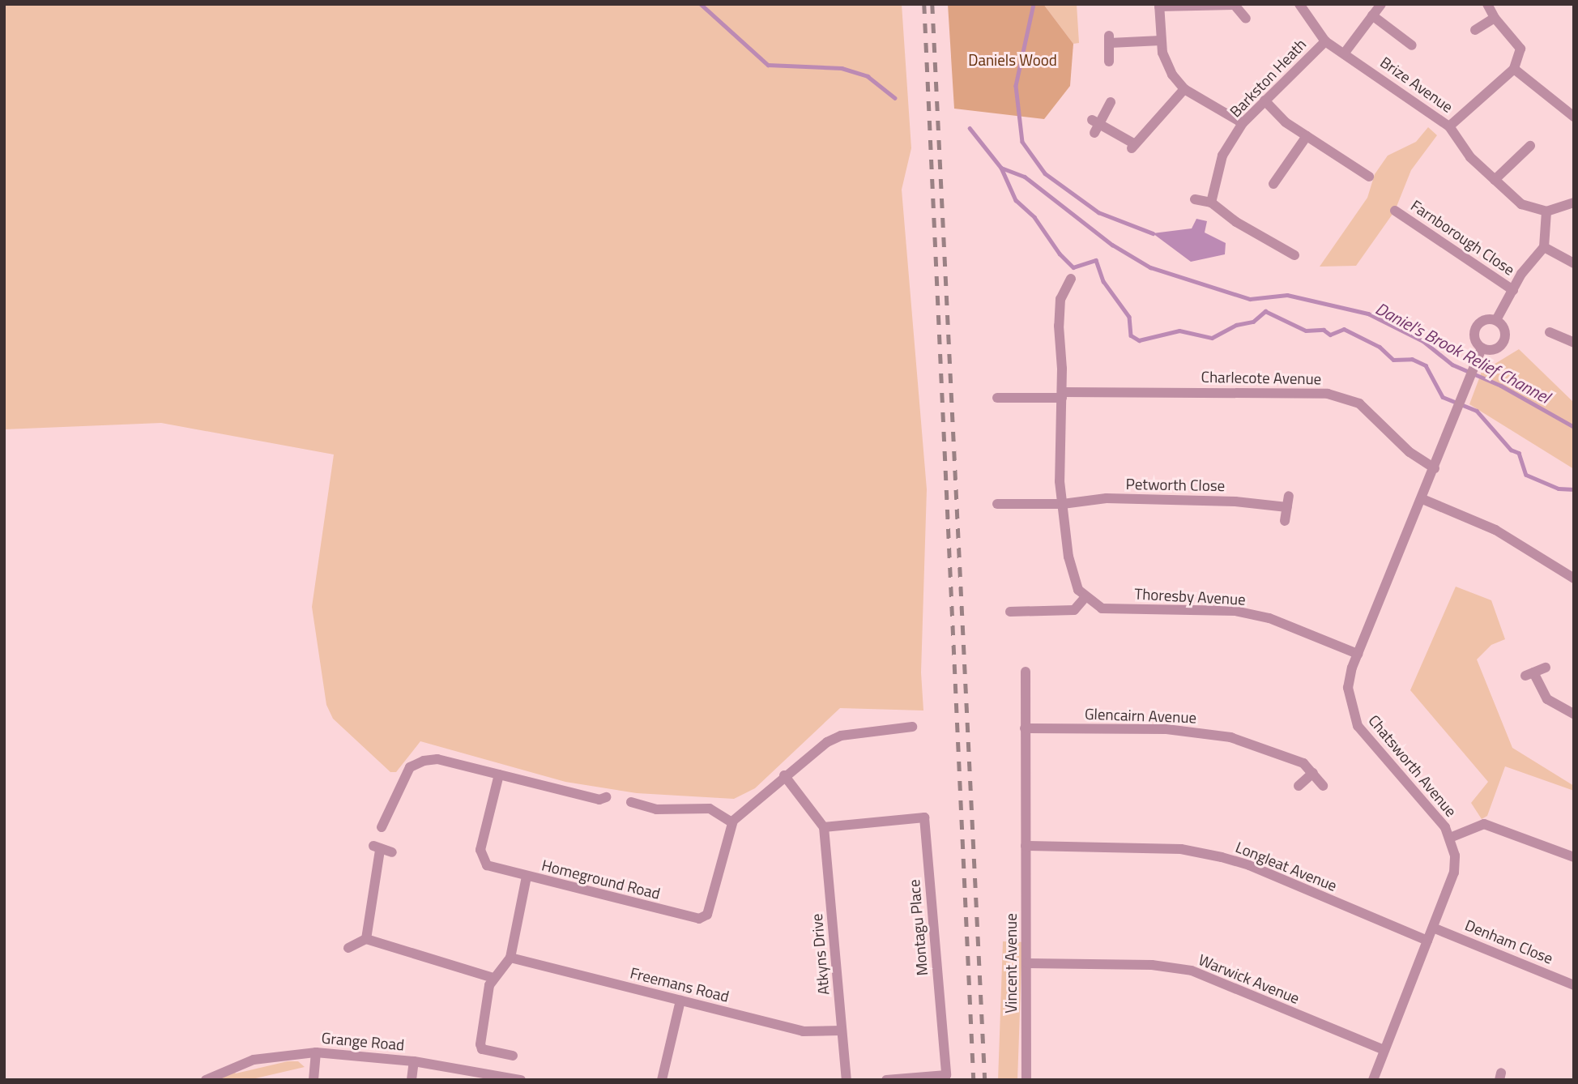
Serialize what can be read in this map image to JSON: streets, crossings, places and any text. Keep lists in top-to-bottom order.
{
  "streets": {
    "street": [
      "Barkston Heath",
      "Brize Avenue",
      "Farnborough Close",
      "Charlecote Avenue",
      "Petworth Close",
      "Thoresby Avenue",
      "Glencairn Avenue",
      "Chatsworth Avenue",
      "Longleat Avenue",
      "Homeground Road",
      "Montagu Place",
      "Denham Close",
      "Atkyns Drive",
      "Vincent Avenue",
      "Warwick Avenue",
      "Freemans Road",
      "Grange Road"
    ]
  },
  "crossings": [
    ["Barkston Heath", "Brize Avenue"],
    ["Farnborough Close", "Chatsworth Avenue"],
    ["Charlecote Avenue", "Chatsworth Avenue"],
    ["Thoresby Avenue", "Chatsworth Avenue"],
    ["Chatsworth Avenue", "Longleat Avenue"],
    ["Chatsworth Avenue", "Denham Close"],
    ["Chatsworth Avenue", "Warwick Avenue"],
    ["Longleat Avenue", "Vincent Avenue"],
    ["Montagu Place", "Atkyns Drive"],
    ["Atkyns Drive", "Freemans Road"],
    ["Vincent Avenue", "Warwick Avenue"]
  ],
  "water": ["Daniel's Brook Relief Channel"],
  "parks": ["Daniels Wood"]
}
